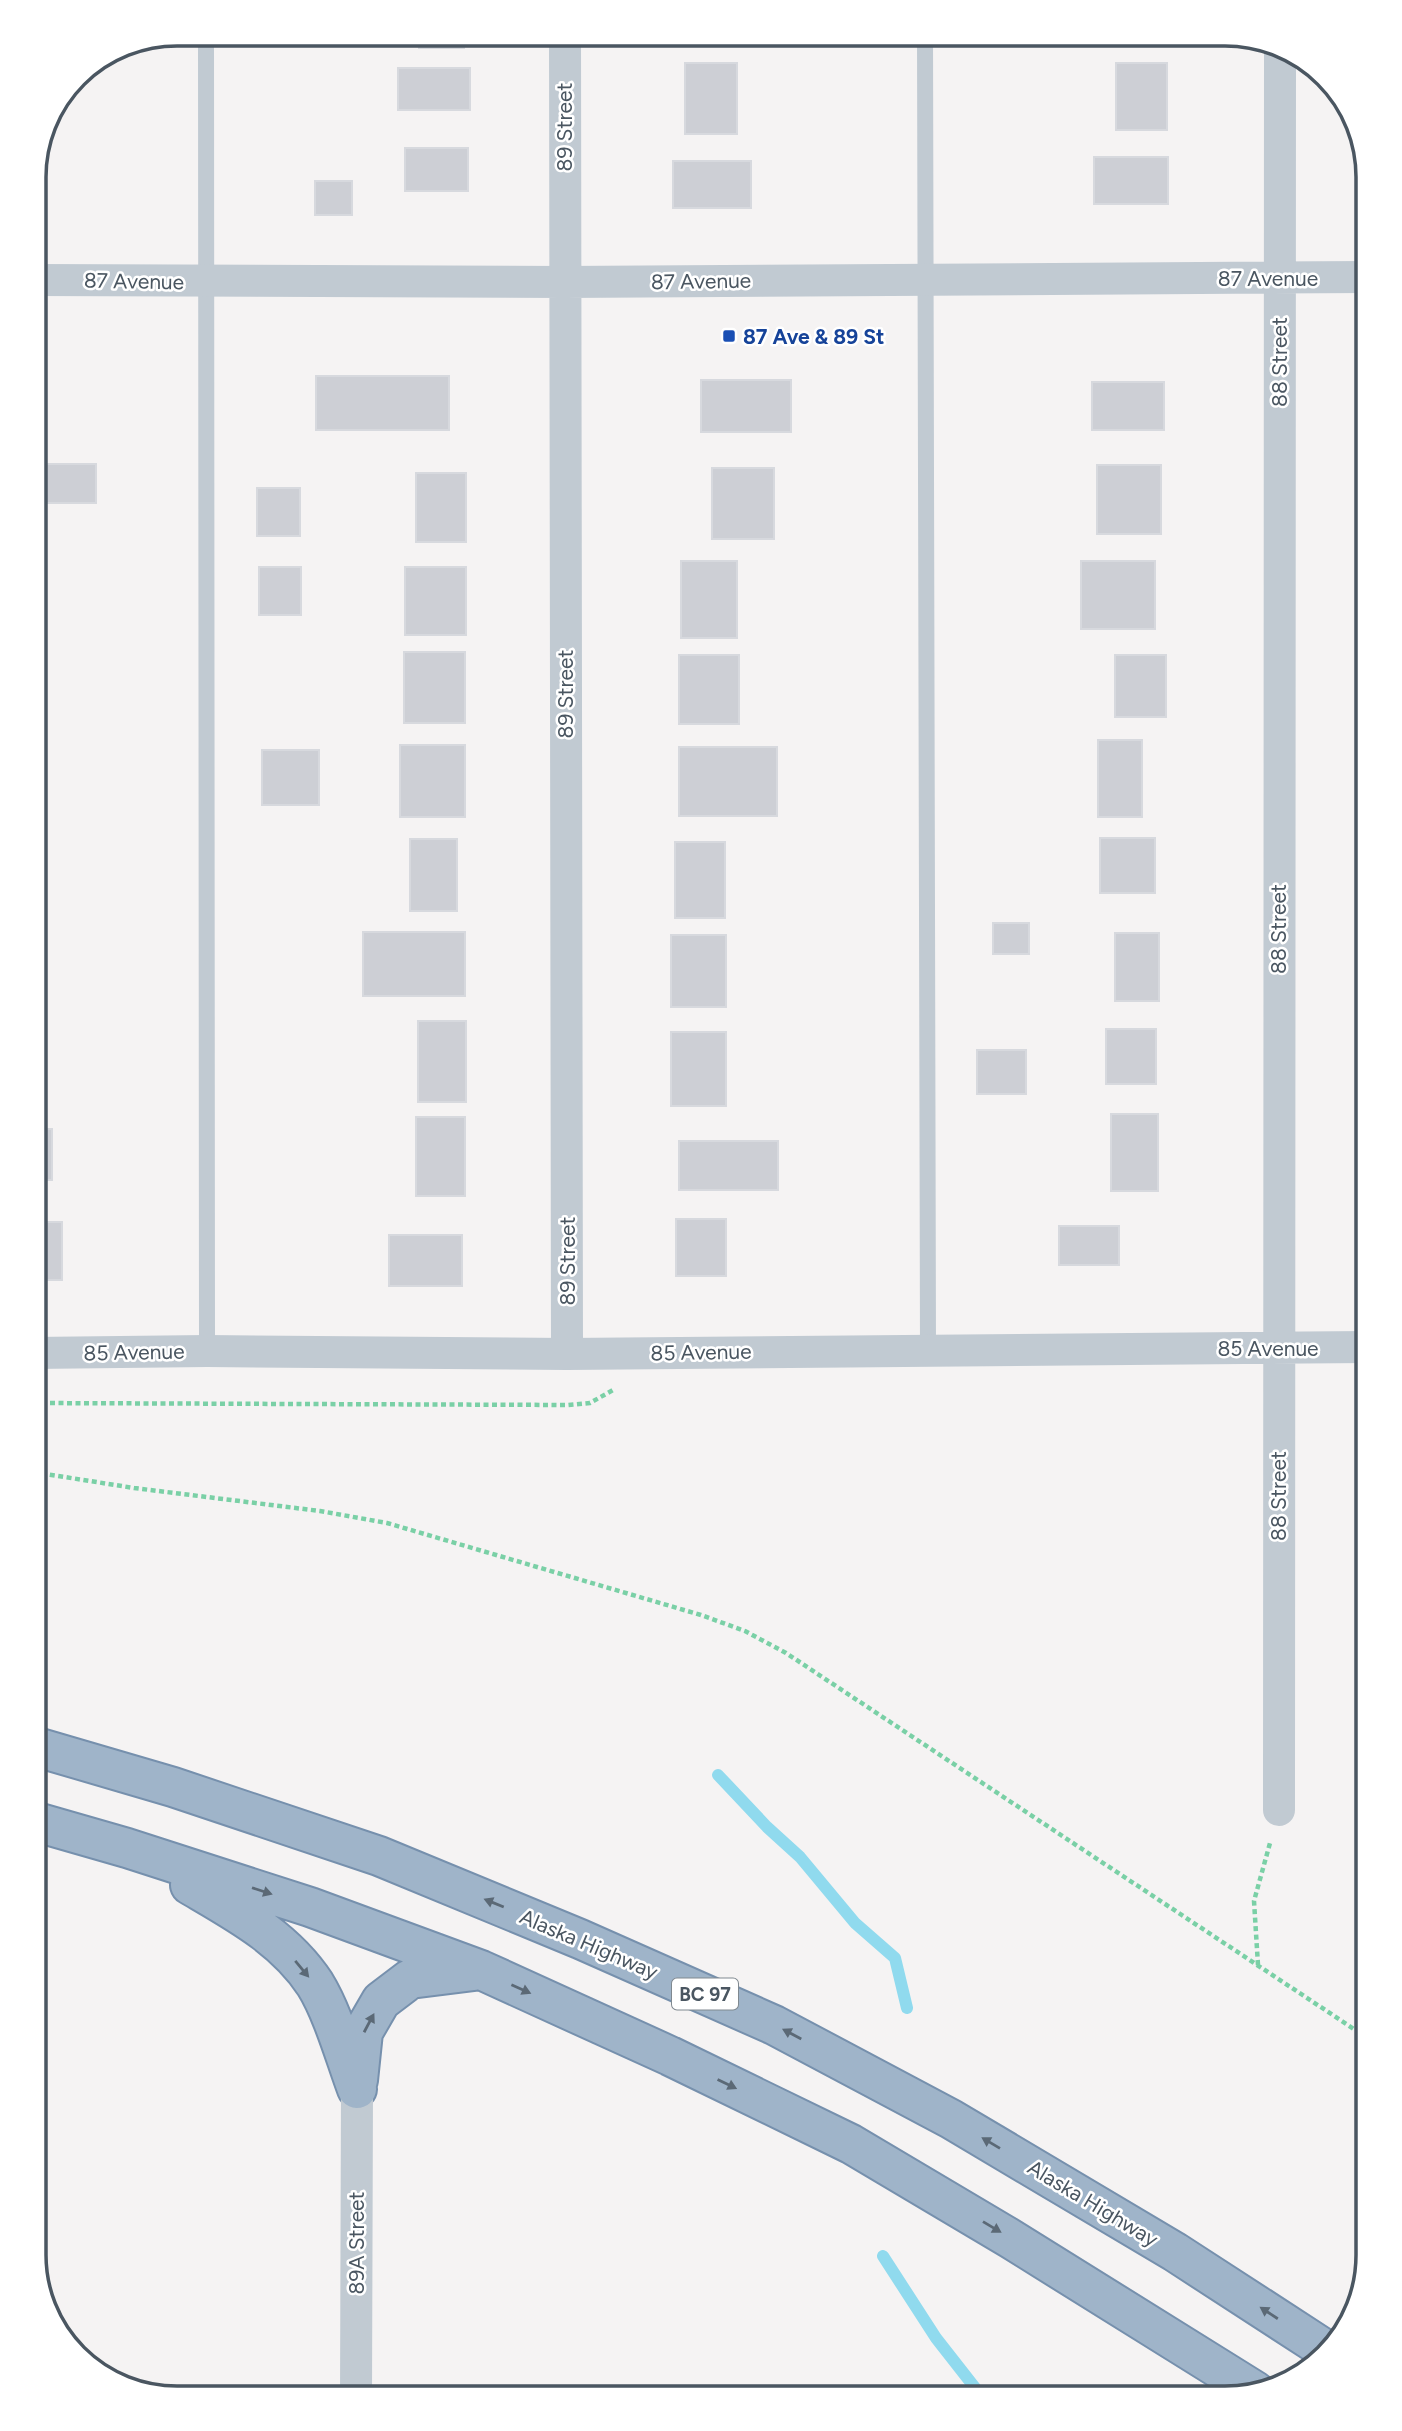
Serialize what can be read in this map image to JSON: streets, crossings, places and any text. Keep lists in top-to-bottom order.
{
  "streets": {
    "highway": ["Alaska Highway", "BC 97"],
    "street": [
      "89 Street",
      "87 Avenue",
      "88 Street",
      "85 Avenue",
      "89A Street"
    ]
  },
  "crossings": [
    ["89 Street", "87 Avenue"],
    ["89 Street", "85 Avenue"],
    ["87 Avenue", "88 Street"],
    ["88 Street", "85 Avenue"]
  ],
  "places": {
    "transit": ["87 Ave & 89 St"]
  }
}
